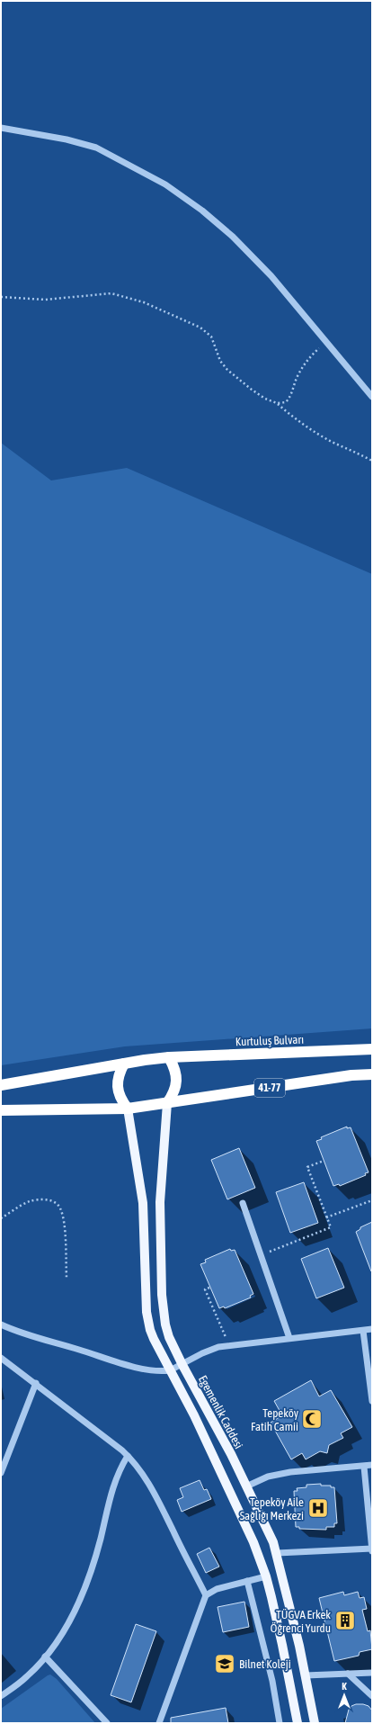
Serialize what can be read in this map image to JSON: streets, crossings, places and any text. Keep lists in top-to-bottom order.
{
  "streets": {
    "highway": ["Kurtuluş Bulvarı", "41-77"],
    "main road": ["Egemenlik Caddesi"]
  },
  "crossings": [
    ["Kurtuluş Bulvarı", "41-77"],
    ["Kurtuluş Bulvarı", "Egemenlik Caddesi"],
    ["41-77", "Egemenlik Caddesi"]
  ],
  "places": {
    "mosque": ["Tepeköy Fatih Camii"],
    "hospital": ["Tepeköy Aile Sağlığı Merkezi"],
    "building": ["TÜGVA Erkek Öğrenci Yurdu"],
    "school or university": ["Bilnet Koleji"]
  },
  "north": "top"
}
